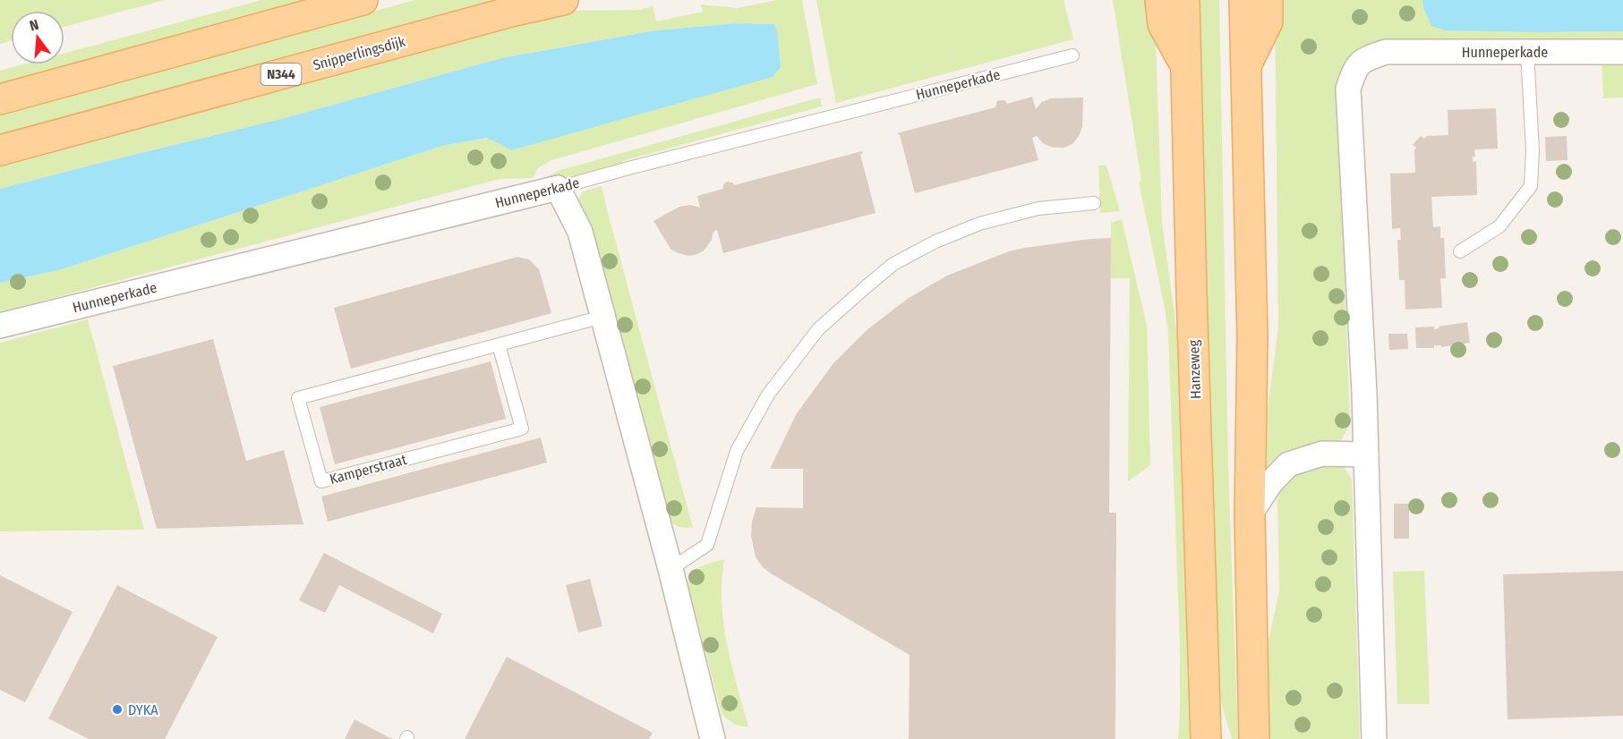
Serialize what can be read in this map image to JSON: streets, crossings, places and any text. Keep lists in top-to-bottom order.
{
  "streets": {
    "main road": ["Snipperlingsdijk", "N344", "Hanzeweg"],
    "street": ["Hunneperkade"],
    "lane": ["Kamperstraat"]
  },
  "places": ["DYKA"],
  "north": "top"
}
